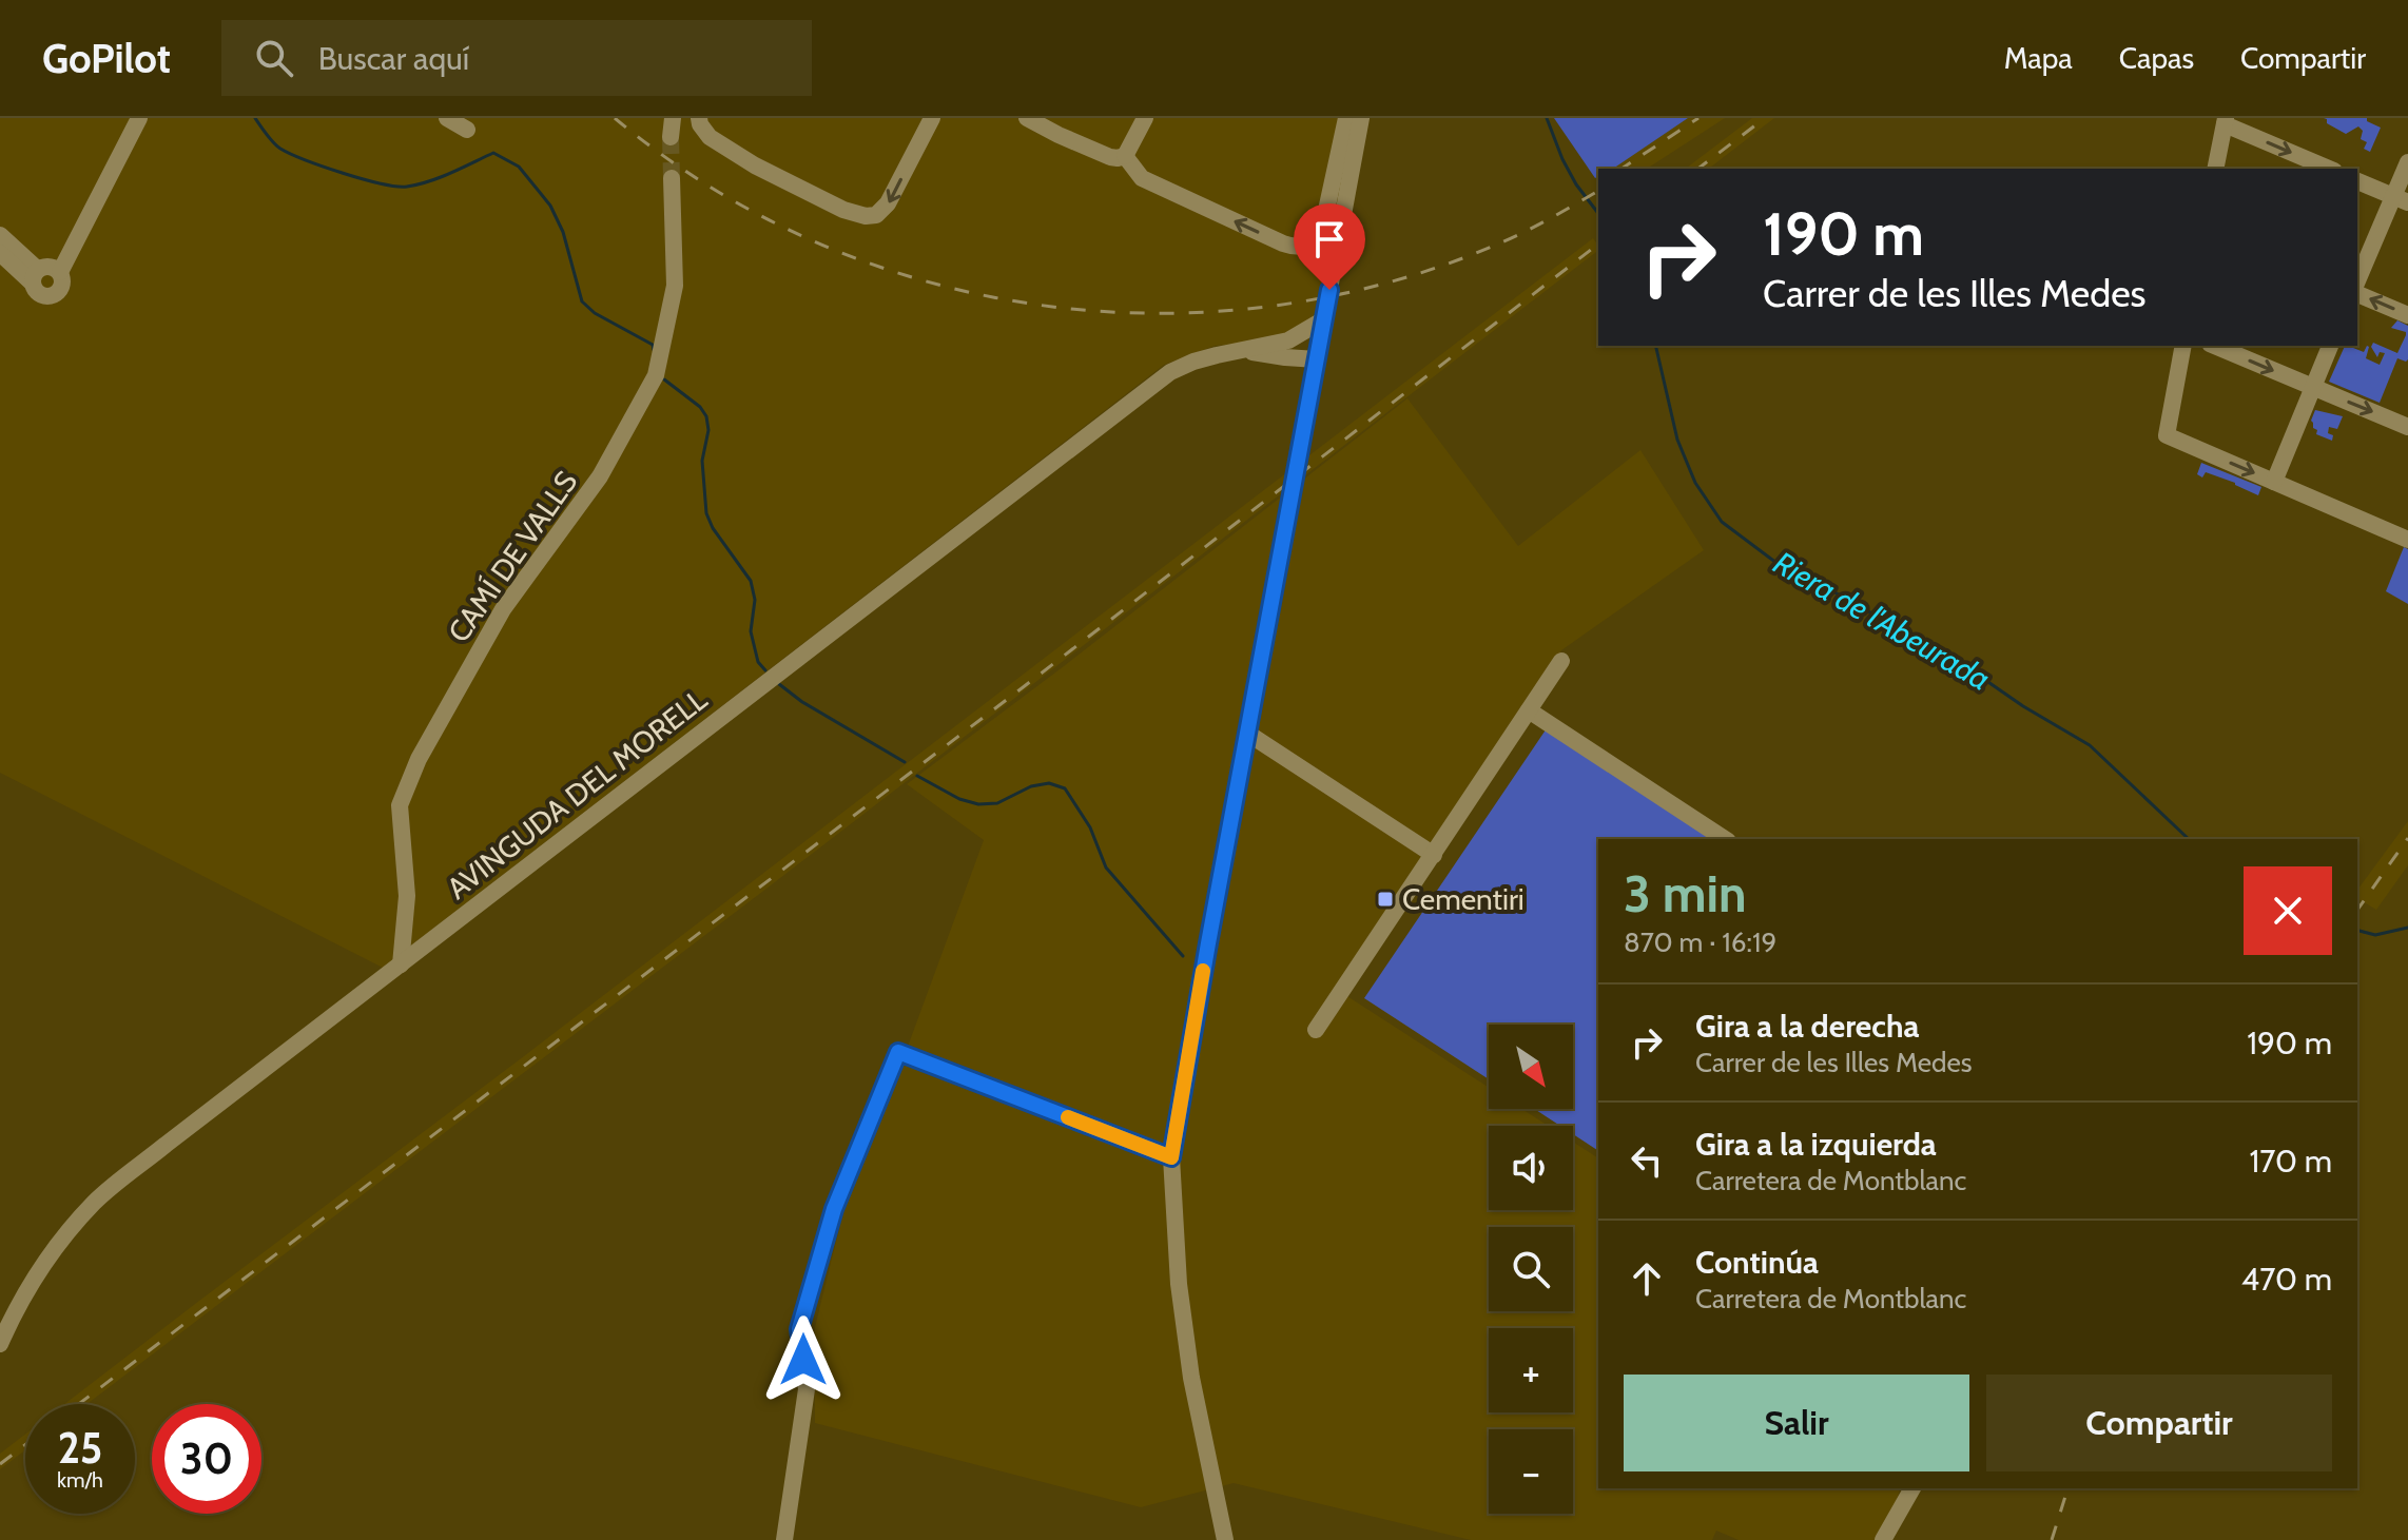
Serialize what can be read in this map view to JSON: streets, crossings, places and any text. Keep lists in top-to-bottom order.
{
  "streets": {
    "street": ["CAMÍ DE VALLS", "AVINGUDA DEL MORELL"]
  },
  "crossings": [
    ["CAMÍ DE VALLS", "AVINGUDA DEL MORELL"]
  ],
  "water": ["Riera de l'Abeurada"],
  "places": {
    "transit": ["Cementiri"]
  },
  "north": "bottom right",
  "page": {
    "header": "GoPilot",
    "search": "Buscar aquí",
    "nav": ["Mapa", "Capas", "Compartir"],
    "turn": ["190 m", "Carrer de les Illes Medes"],
    "heading": ["3 min", "870 m · 16:19"],
    "list": [
      {
        "name": "Gira a la derecha",
        "note": "Carrer de les Illes Medes",
        "value": "190 m"
      },
      {
        "name": "Gira a la izquierda",
        "note": "Carretera de Montblanc",
        "value": "170 m"
      },
      {
        "name": "Continúa",
        "note": "Carretera de Montblanc",
        "value": "470 m"
      }
    ],
    "map_buttons": ["+", "−"],
    "buttons": ["Salir", "Compartir"],
    "speed": "25 km/h",
    "limit": "30"
  }
}
